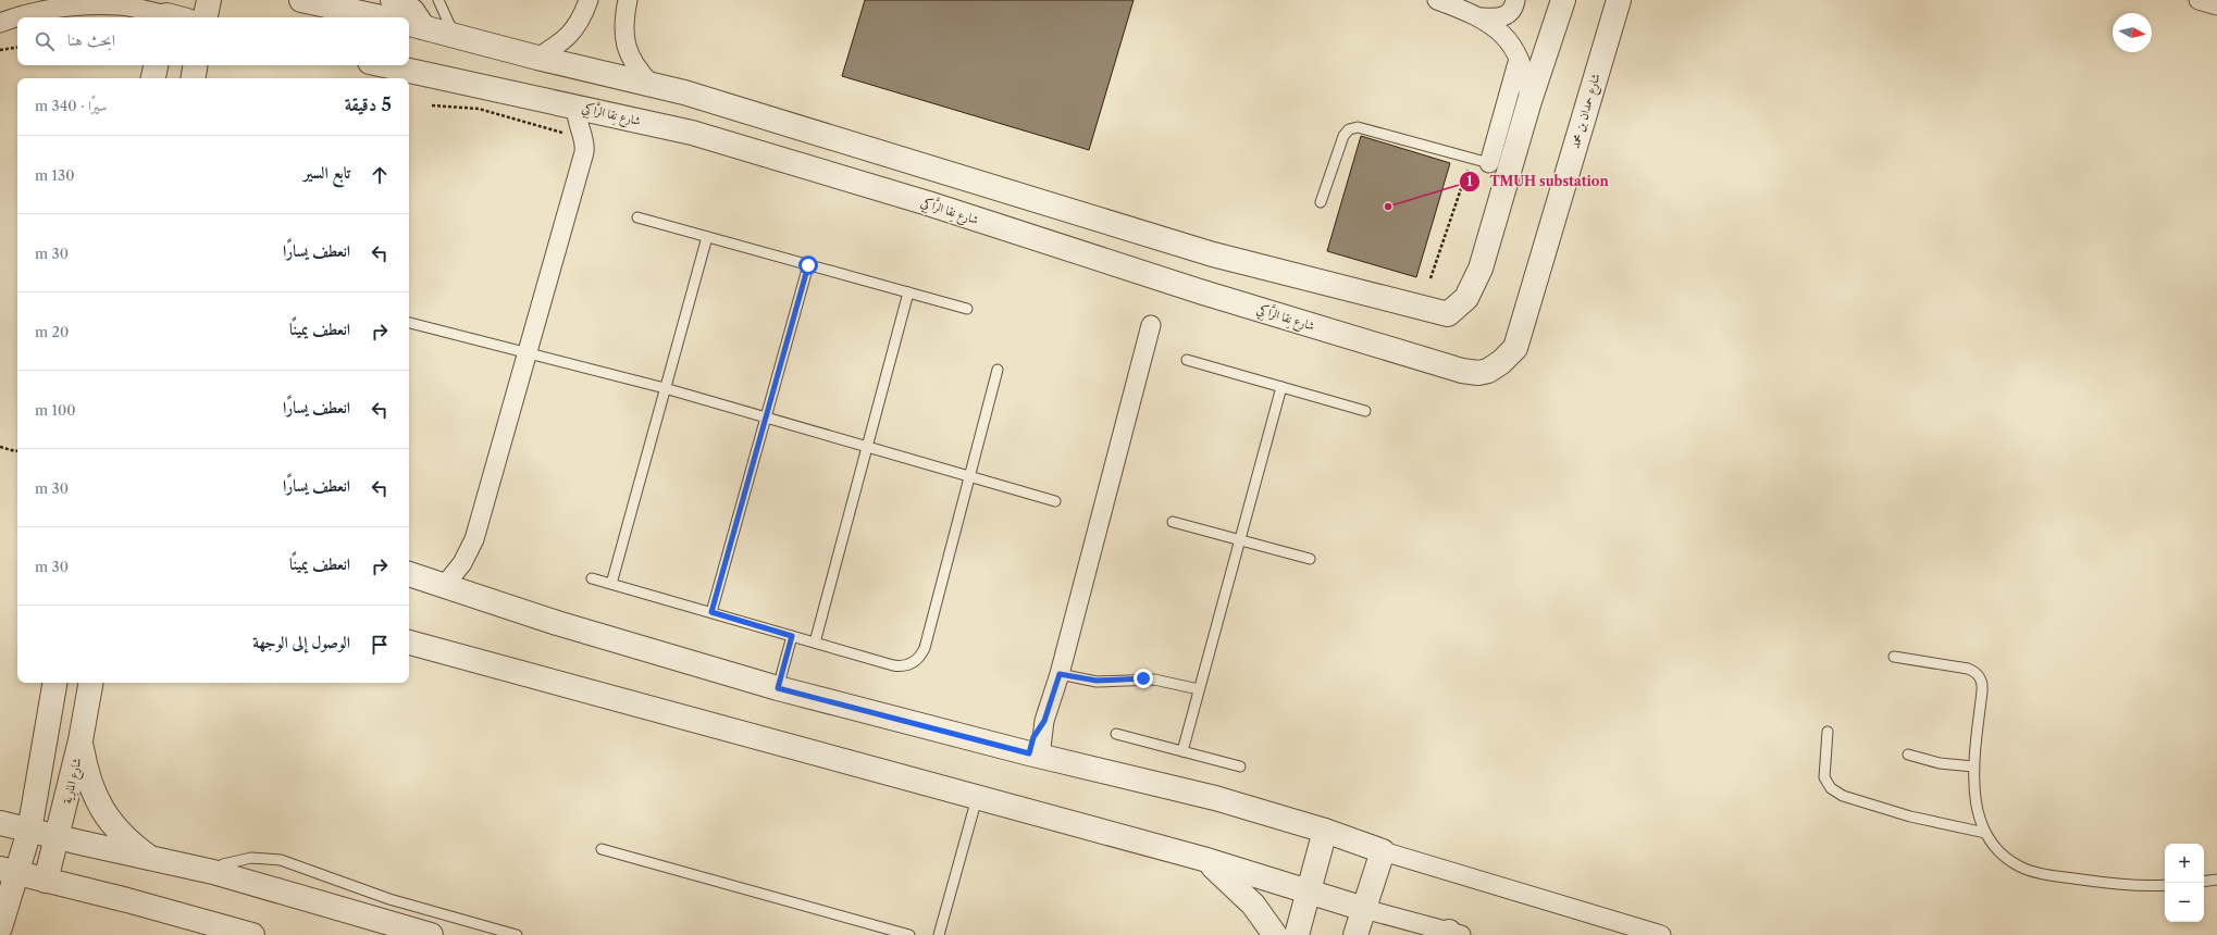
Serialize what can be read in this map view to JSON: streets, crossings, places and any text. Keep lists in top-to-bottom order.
{
  "streets": {
    "street": ["شارع حمدان بن محمد", "شارع نِقا الرَّاكِي", "شارع المارِية"]
  },
  "crossings": [
    ["شارع حمدان بن محمد", "شارع نِقا الرَّاكِي"]
  ],
  "places": ["TMUH substation"],
  "north": "right",
  "page": {
    "search": "ابحث هنا",
    "heading": ["5 دقيقة", "سيرًا · 340 m"],
    "list": [
      ["تابع السير", "130 m"],
      ["انعطف يسارًا", "30 m"],
      ["انعطف يمينًا", "20 m"],
      ["انعطف يسارًا", "100 m"],
      ["انعطف يسارًا", "30 m"],
      ["انعطف يمينًا", "30 m"],
      "الوصول إلى الوجهة"
    ],
    "map_buttons": ["+", "−"]
  }
}
